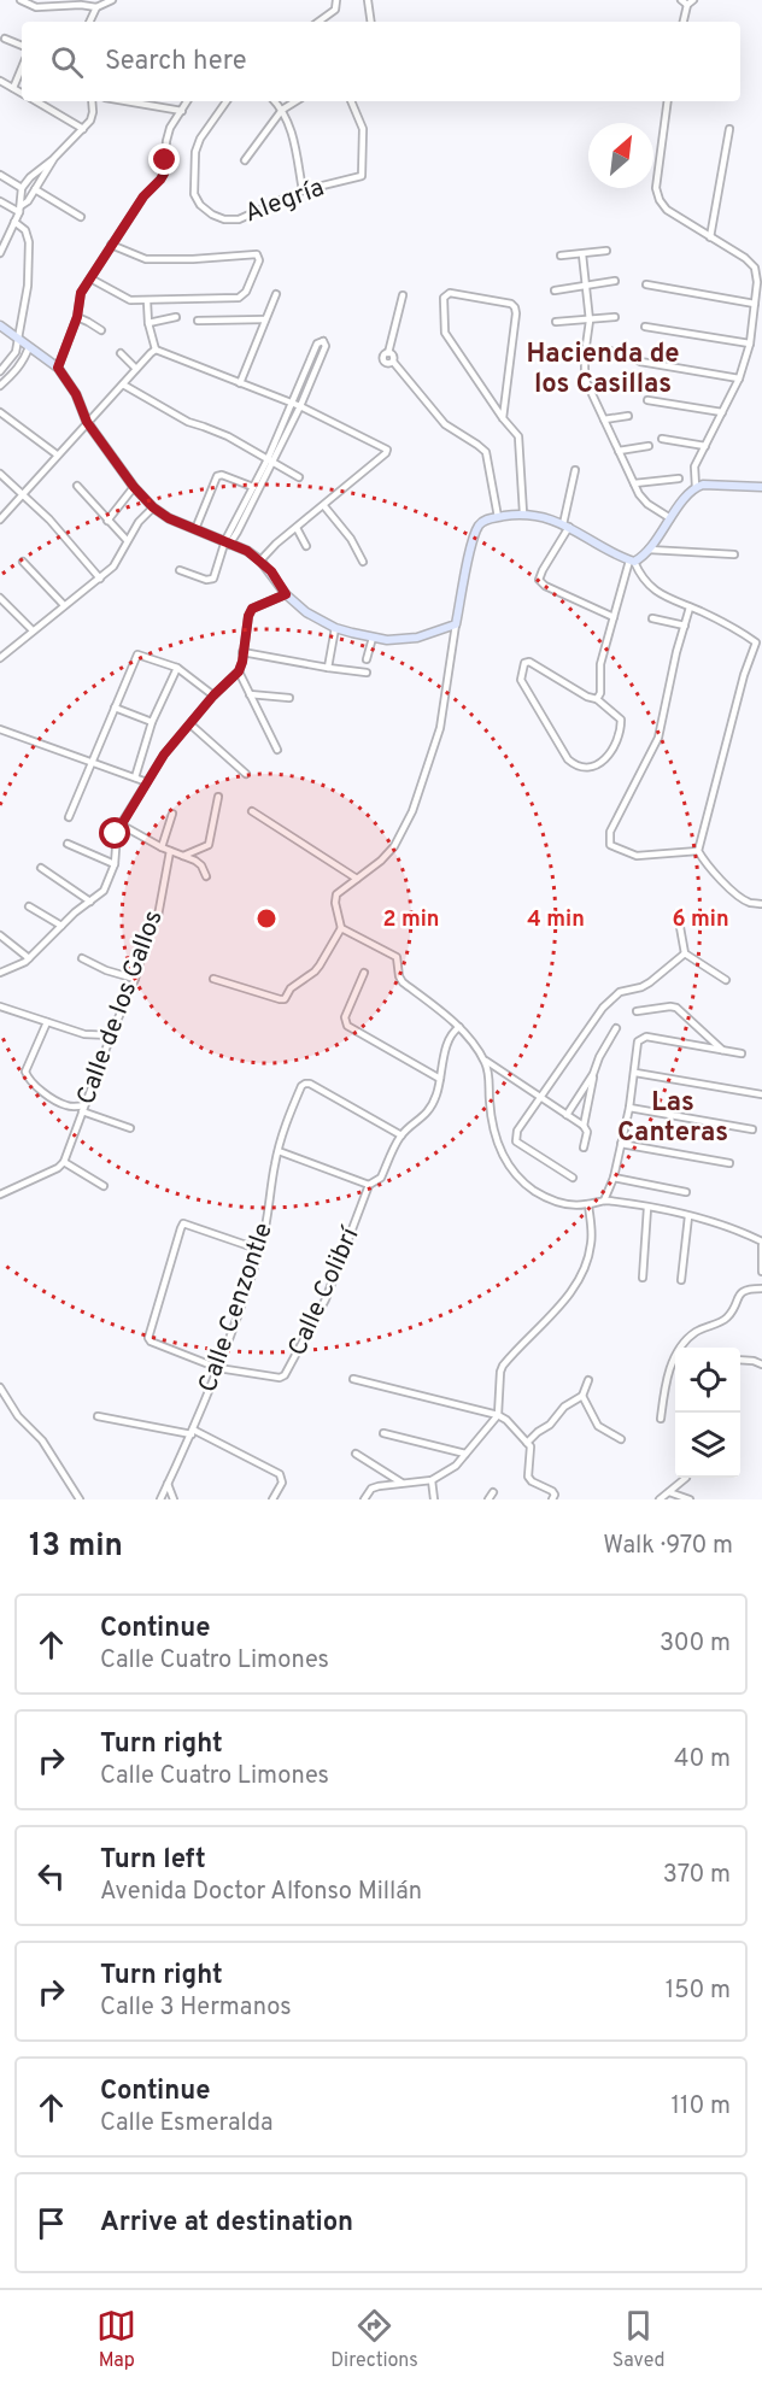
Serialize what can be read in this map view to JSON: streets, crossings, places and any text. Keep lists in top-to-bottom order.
{
  "streets": {
    "street": [
      "Alegría",
      "Calle de los Gallos",
      "Calle Colibrí",
      "Calle Cenzontle"
    ]
  },
  "crossings": [
    ["Calle Colibrí", "Calle Cenzontle"]
  ],
  "districts": ["Hacienda de los Casillas", "Las Canteras"],
  "north": "top right",
  "page": {
    "search": "Search here",
    "heading": ["13 min", "Walk · 970 m"],
    "list": [
      ["Continue", "Calle Cuatro Limones", "300 m"],
      ["Turn right", "Calle Cuatro Limones", "40 m"],
      ["Turn left", "Avenida Doctor Alfonso Millán", "370 m"],
      ["Turn right", "Calle 3 Hermanos", "150 m"],
      ["Continue", "Calle Esmeralda", "110 m"],
      "Arrive at destination"
    ],
    "nav": ["Map", "Directions", "Saved"]
  },
  "rings": ["2 min", "4 min", "6 min"]
}
